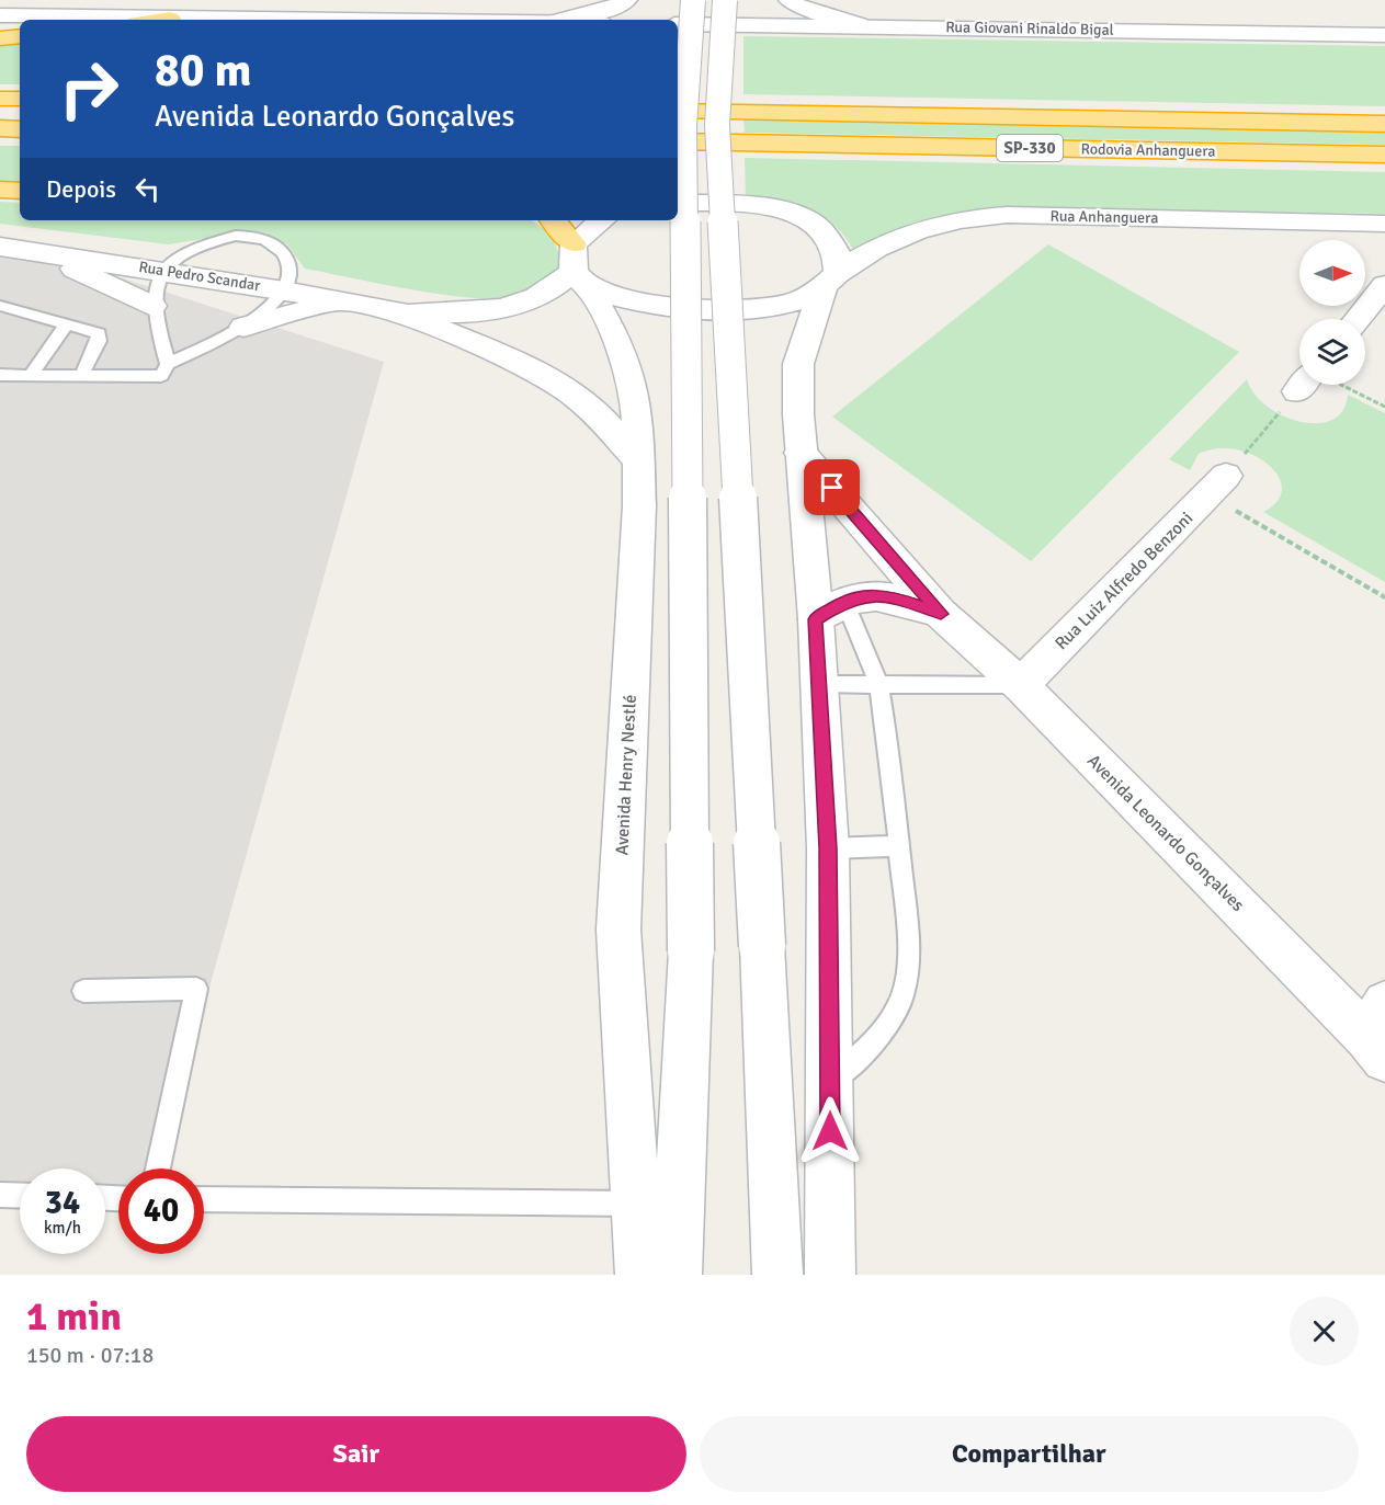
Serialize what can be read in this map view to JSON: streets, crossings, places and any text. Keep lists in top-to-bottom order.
{
  "streets": {
    "highway": ["SP-330", "Rodovia Anhanguera"],
    "street": [
      "Rua Giovani Rinaldo Bigal",
      "Rua Anhanguera",
      "Rua Pedro Scandar",
      "Rua Luiz Alfredo Benzoni",
      "Avenida Henry Nestlé",
      "Avenida Leonardo Gonçalves"
    ]
  },
  "crossings": [
    ["Rua Anhanguera", "Rua Pedro Scandar"],
    ["Rua Anhanguera", "Avenida Henry Nestlé"],
    ["Rua Pedro Scandar", "Avenida Henry Nestlé"],
    ["Rua Luiz Alfredo Benzoni", "Avenida Leonardo Gonçalves"]
  ],
  "north": "right",
  "page": {
    "turn": ["80 m", "Avenida Leonardo Gonçalves"],
    "then": "Depois",
    "speed": "34 km/h",
    "limit": "40",
    "heading": ["1 min", "150 m · 07:18"],
    "buttons": ["Sair", "Compartilhar"]
  }
}
